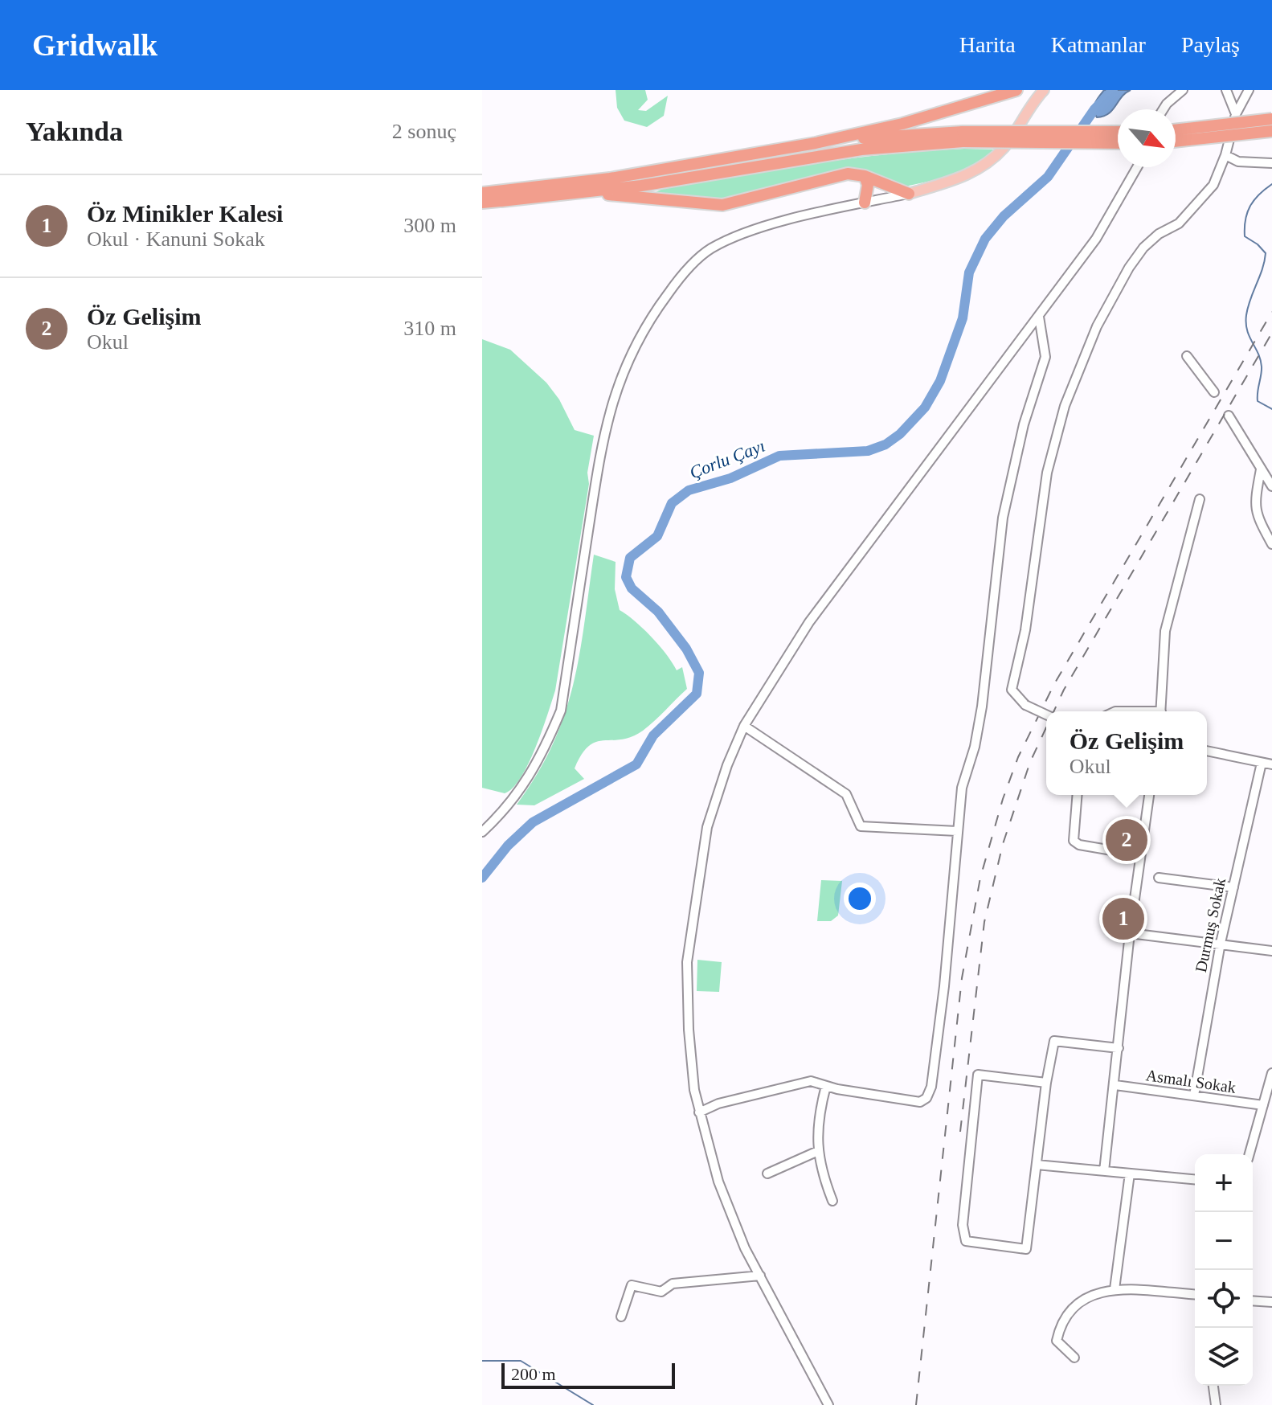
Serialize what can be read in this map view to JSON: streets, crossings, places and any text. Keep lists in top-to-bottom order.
{
  "streets": {
    "street": ["Durmuş Sokak", "Asmalı Sokak"]
  },
  "crossings": [
    ["Durmuş Sokak", "Asmalı Sokak"]
  ],
  "water": ["Çorlu Çayı"],
  "scale_bar": "200 m",
  "north": "bottom right",
  "page": {
    "header": "Gridwalk",
    "nav": ["Harita", "Katmanlar", "Paylaş"],
    "heading": ["Yakında", "2 sonuç"],
    "list": [
      {
        "mark": "1",
        "name": "Öz Minikler Kalesi",
        "note": "Okul · Kanuni Sokak",
        "value": "300 m"
      },
      {
        "mark": "2",
        "name": "Öz Gelişim",
        "note": "Okul",
        "value": "310 m"
      }
    ],
    "popup": ["Öz Gelişim", "Okul"],
    "pins": ["2", "1"],
    "map_buttons": ["+", "−"],
    "scale": "200 m"
  }
}
